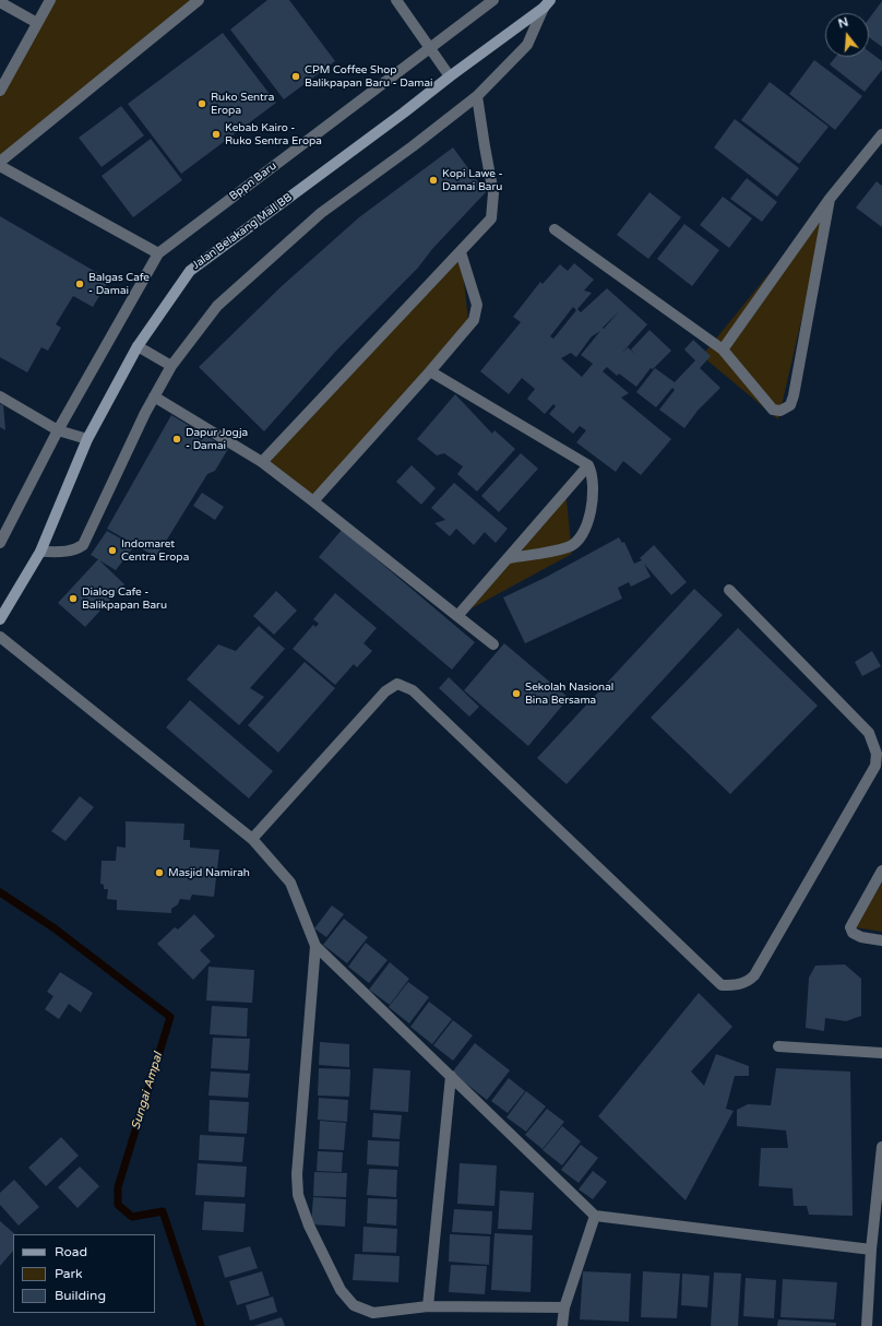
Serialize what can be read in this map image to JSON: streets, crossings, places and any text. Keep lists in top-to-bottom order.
{
  "streets": {
    "main road": ["Jalan Belakang Mall BB"],
    "street": ["Bppn Baru"]
  },
  "water": ["Sungai Ampal"],
  "places": [
    "CPM Coffee Shop Balikpapan Baru - Damai",
    "Ruko Sentra Eropa",
    "Kebab Kairo - Ruko Sentra Eropa",
    "Kopi Lawe - Damai Baru",
    "Balgas Cafe - Damai",
    "Dapur Jogja - Damai",
    "Indomaret Centra Eropa",
    "Dialog Cafe - Balikpapan Baru",
    "Sekolah Nasional Bina Bersama",
    "Masjid Namirah"
  ],
  "legend": ["Road", "Park", "Building"],
  "north": "top"
}
